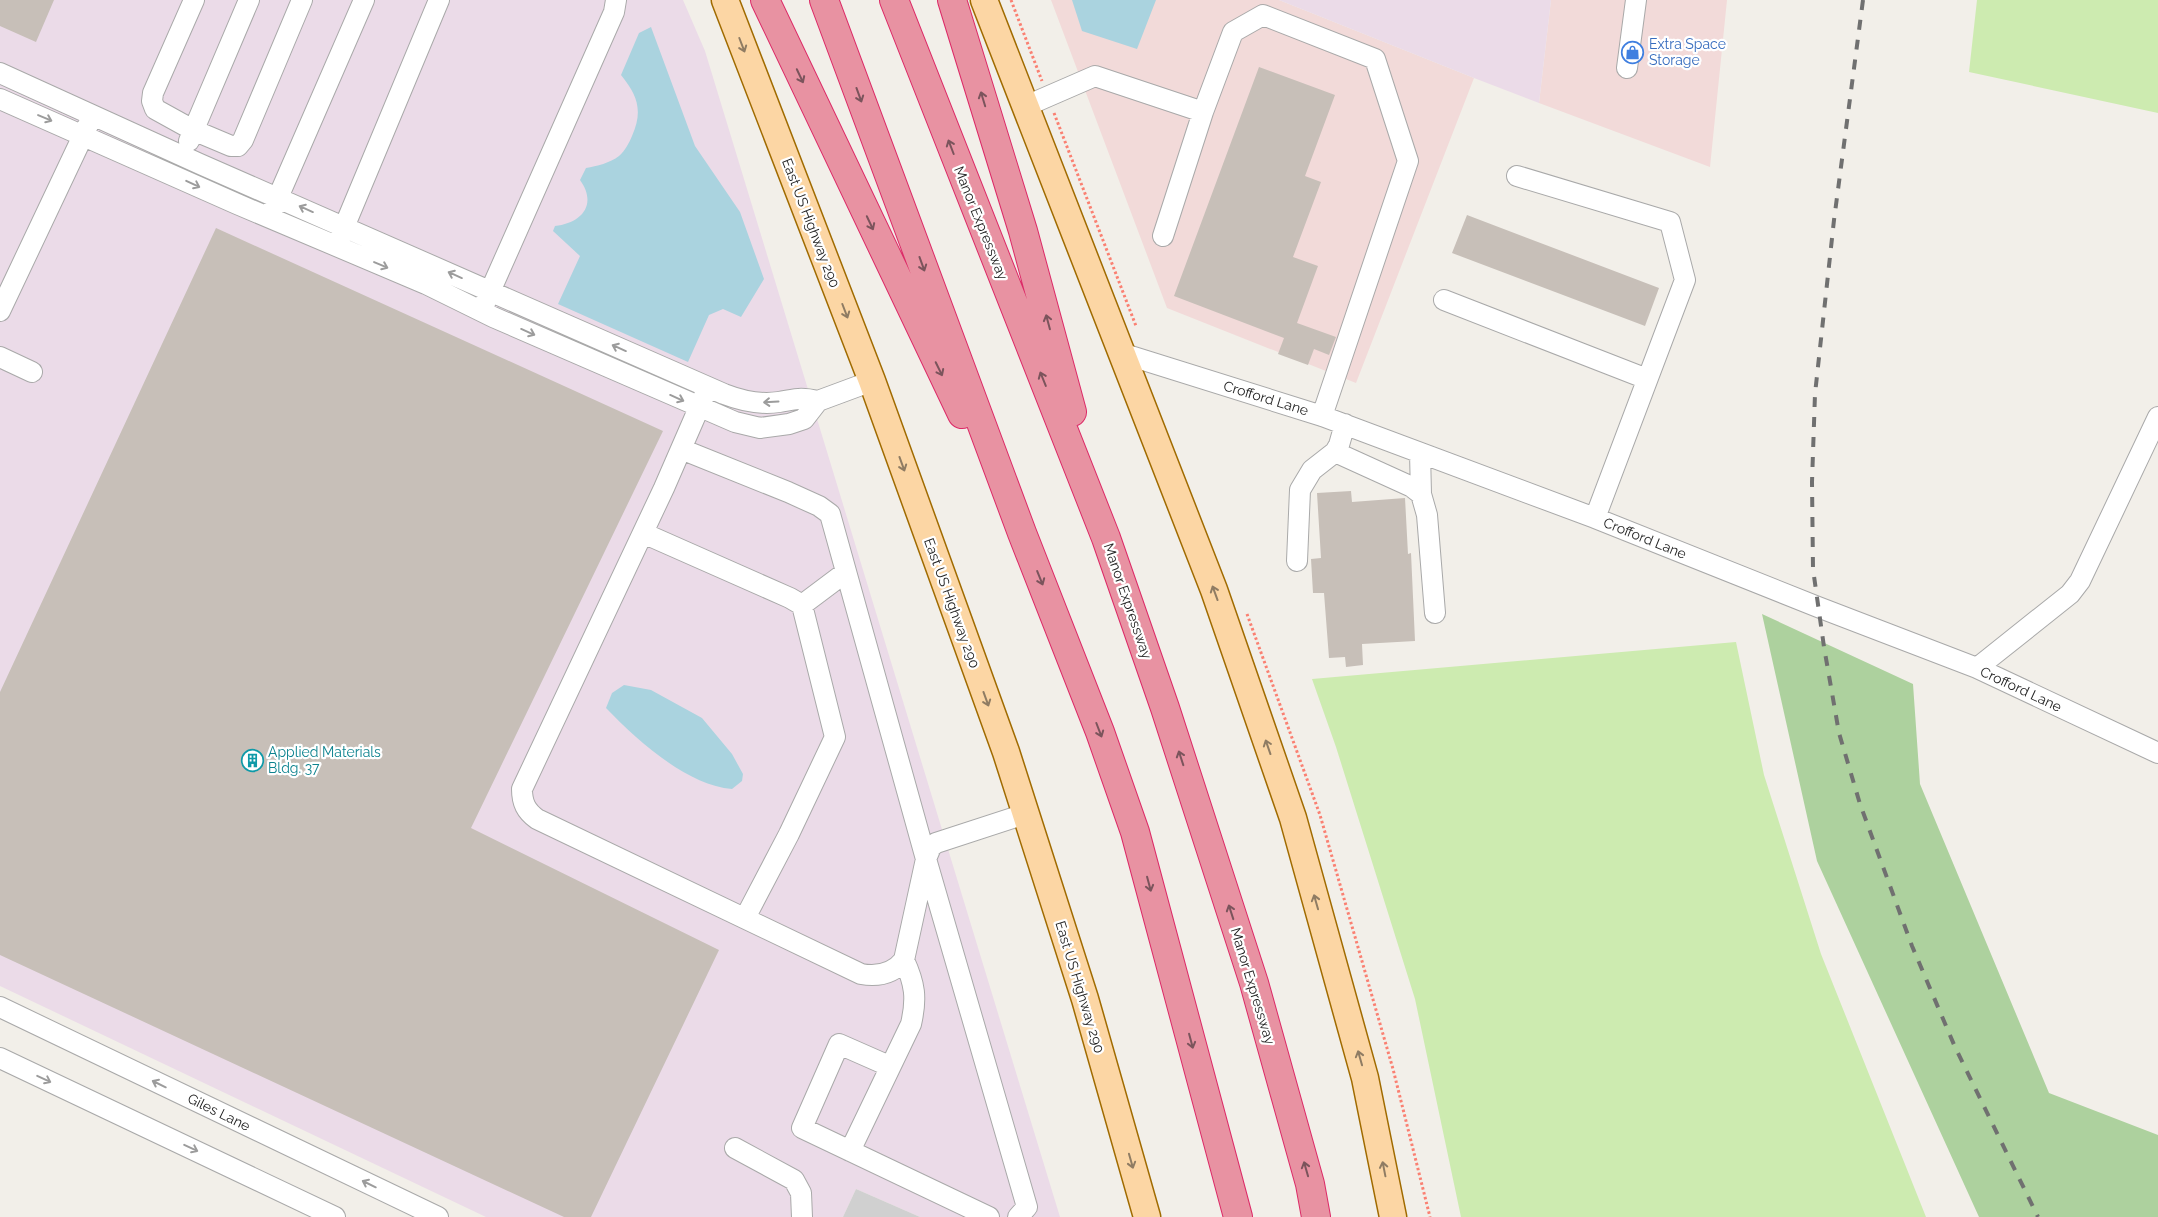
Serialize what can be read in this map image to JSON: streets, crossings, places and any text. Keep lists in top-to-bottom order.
{
  "streets": {
    "highway": ["Manor Expressway"],
    "main road": ["East US Highway 290"],
    "street": ["Crofford Lane", "Giles Lane"]
  },
  "one_way": ["East US Highway 290"],
  "places": {
    "shop": ["Extra Space Storage"],
    "building": ["Applied Materials Bldg. 37"]
  }
}
